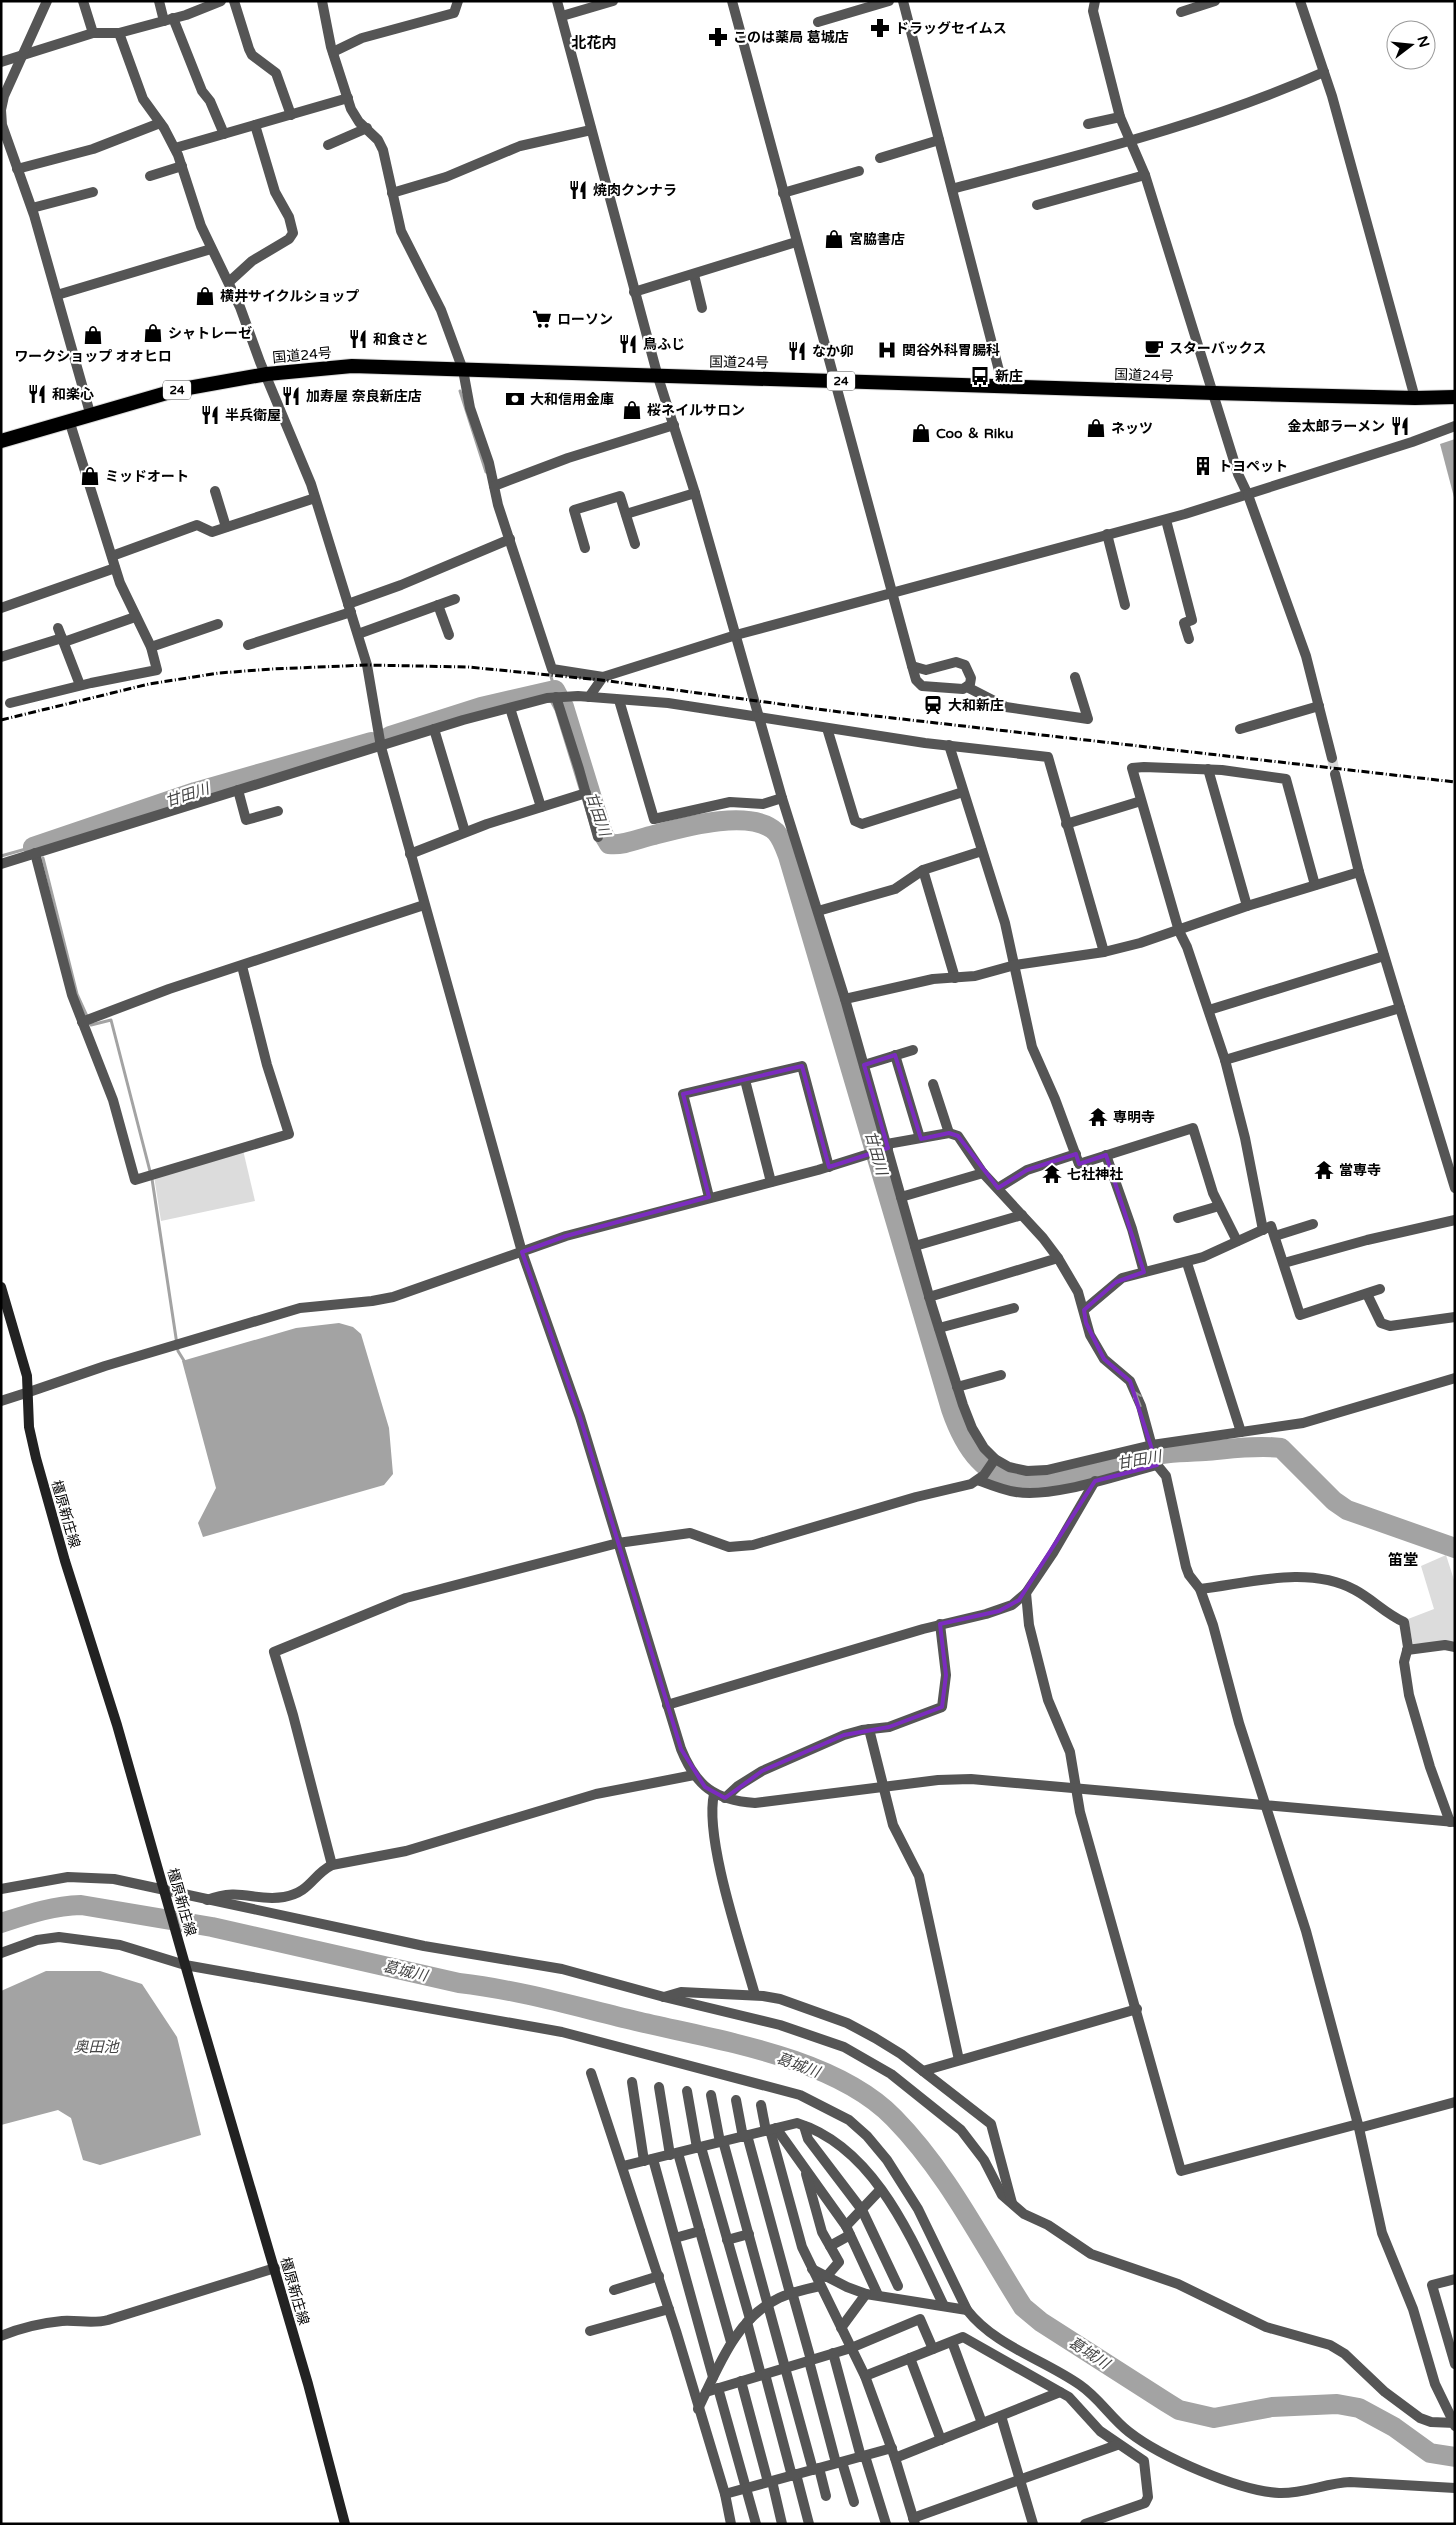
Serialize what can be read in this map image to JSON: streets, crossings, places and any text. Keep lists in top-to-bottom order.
{
  "streets": {
    "highway": ["国道24号", "24"],
    "main road": ["橿原新庄線"]
  },
  "districts": ["北花内", "笛堂"],
  "water": ["甘田川", "葛城川", "奥田池"],
  "places": {
    "pharmacy": ["ドラッグセイムス", "このは薬局 葛城店"],
    "restaurant": [
      "焼肉クンナラ",
      "和食さと",
      "鳥ふじ",
      "なか卯",
      "和楽心",
      "加寿屋 奈良新庄店",
      "半兵衛屋",
      "金太郎ラーメン"
    ],
    "shop": [
      "宮脇書店",
      "横井サイクルショップ",
      "シャトレーゼ",
      "ワークショップ オオヒロ",
      "桜ネイルサロン",
      "ネッツ",
      "Coo ＆ Riku",
      "ミッドオート"
    ],
    "supermarket": ["ローソン"],
    "cafe": ["スターバックス"],
    "hospital": ["関谷外科胃腸科"],
    "bus stop": ["新庄"],
    "bank": ["大和信用金庫"],
    "building": ["トヨペット"],
    "station": ["大和新庄"],
    "temple": ["専明寺", "當専寺", "七社神社"]
  },
  "north": "right"
}
